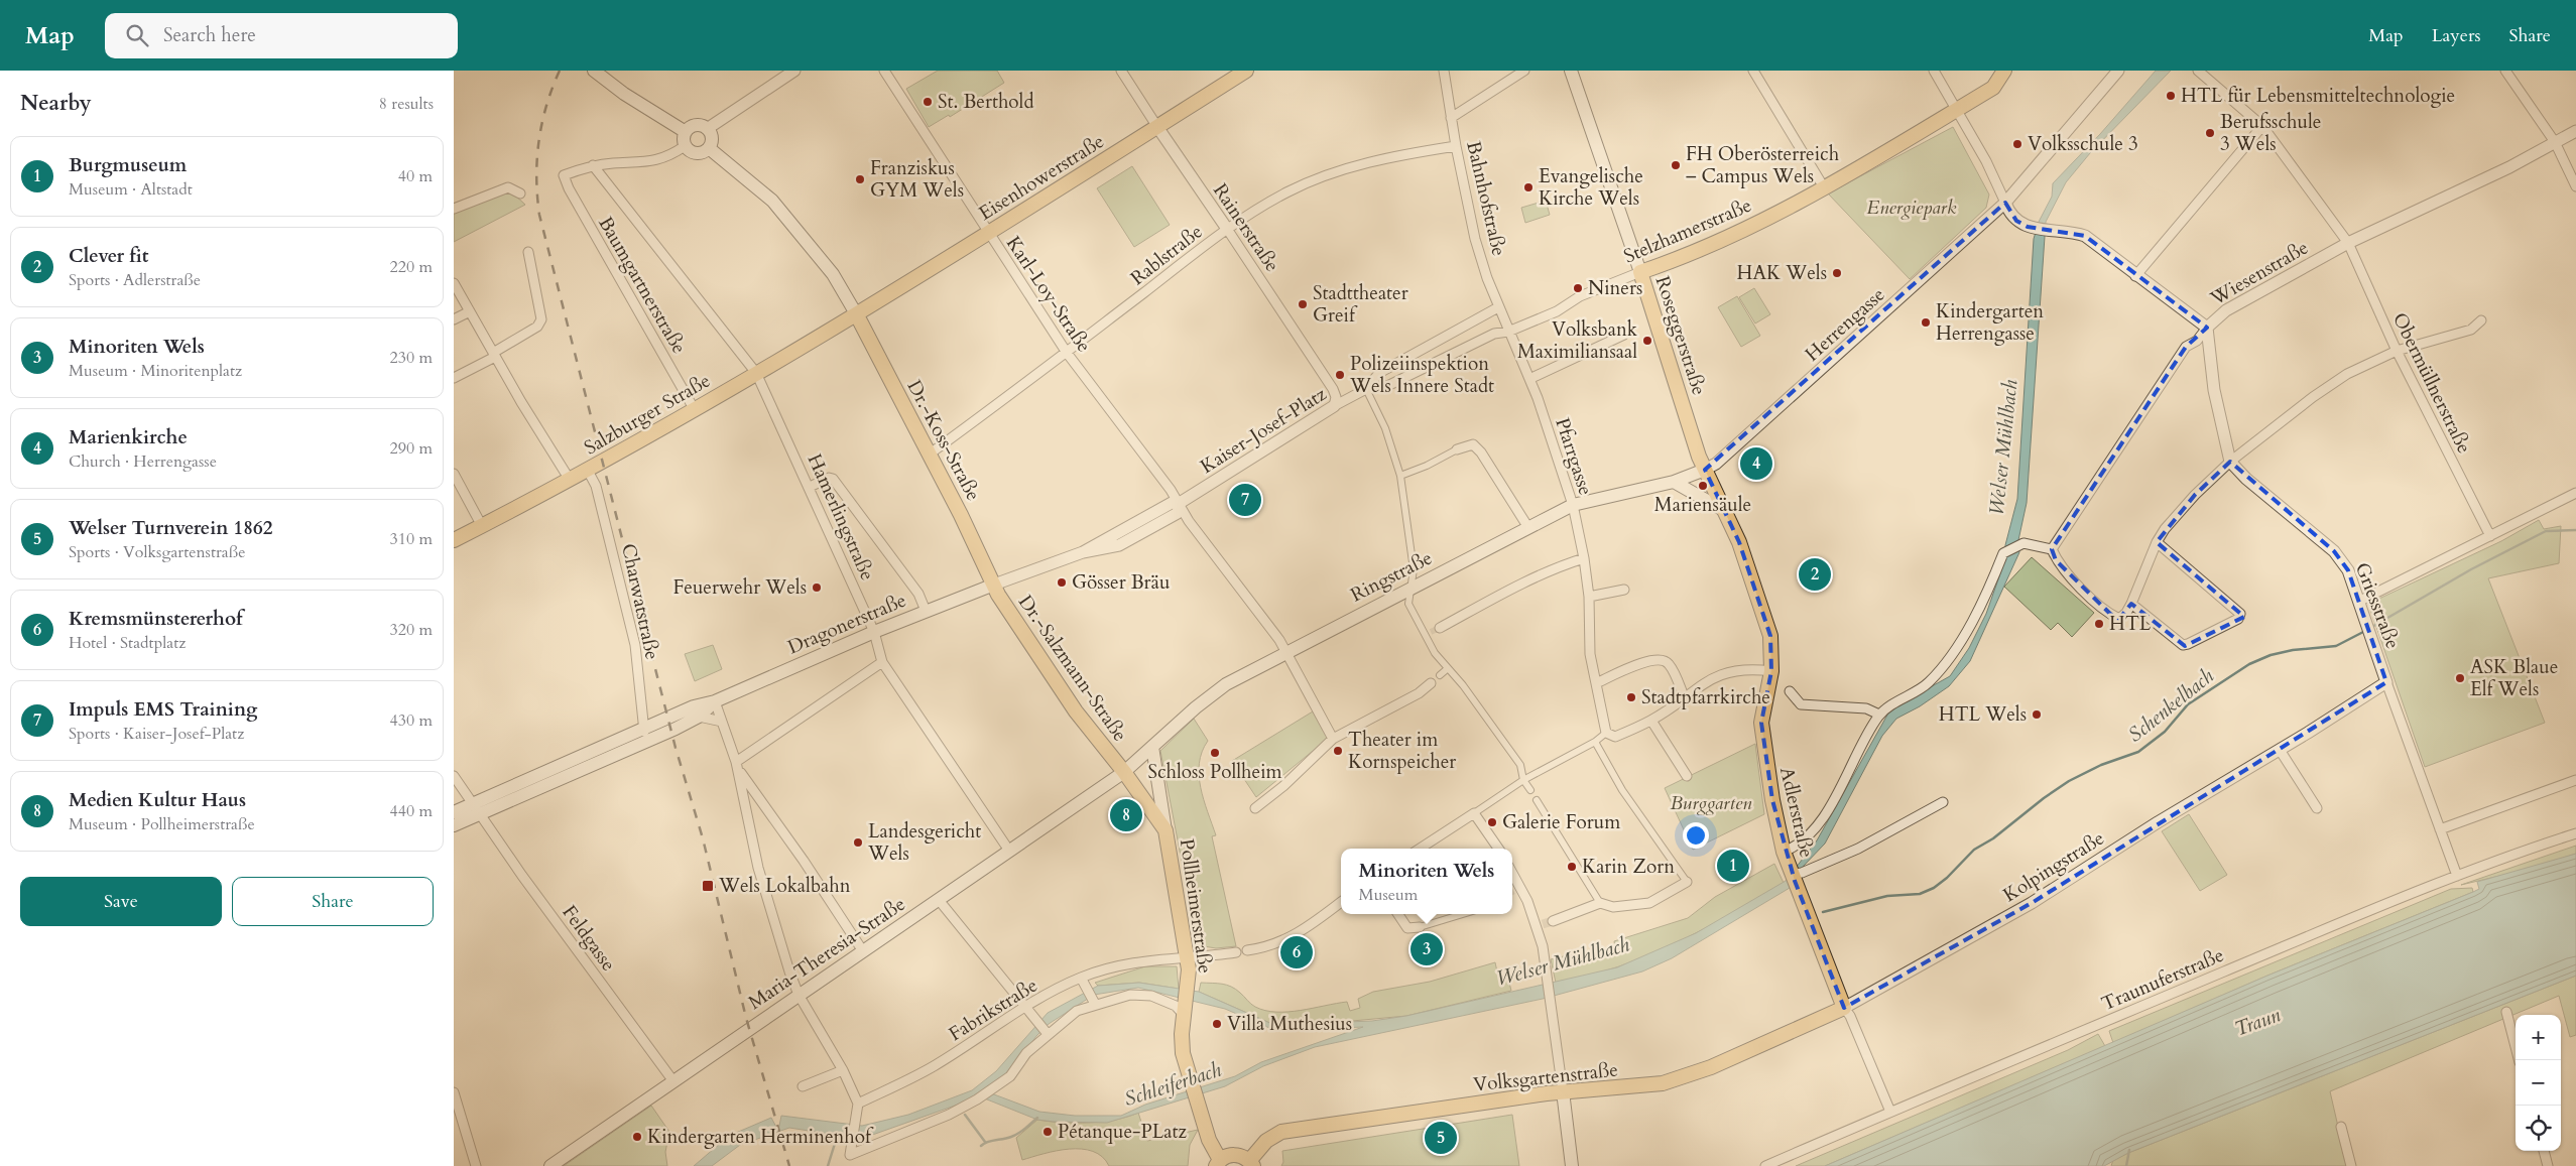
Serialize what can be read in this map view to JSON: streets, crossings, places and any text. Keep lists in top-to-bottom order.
{
  "streets": {
    "main road": [
      "Eisenhowerstraße",
      "Stelzhamerstraße",
      "Roseggerstraße",
      "Salzburger Straße",
      "Dr.-Koss-Straße",
      "Ringstraße",
      "Dragonerstraße",
      "Dr.-Salzmann-Straße",
      "Adlerstraße",
      "Pollheimerstraße",
      "Maria-Theresia-Straße",
      "Volksgartenstraße"
    ],
    "street": [
      "Bahnhofstraße",
      "Rainerstraße",
      "Rablstraße",
      "Wiesenstraße",
      "Baumgartnerstraße",
      "Karl-Loy-Straße",
      "Herrengasse",
      "Obermüllnerstraße",
      "Kaiser-Josef-Platz",
      "Pfarrgasse",
      "Hamerlingstraße",
      "Charwatstraße",
      "Griesstraße",
      "Kolpingstraße",
      "Feldgasse",
      "Traunuferstraße",
      "Fabrikstraße"
    ]
  },
  "crossings": [
    ["Eisenhowerstraße", "Rainerstraße"],
    ["Eisenhowerstraße", "Karl-Loy-Straße"],
    ["Eisenhowerstraße", "Salzburger Straße"],
    ["Eisenhowerstraße", "Dr.-Koss-Straße"],
    ["Bahnhofstraße", "Stelzhamerstraße"],
    ["Bahnhofstraße", "Rablstraße"],
    ["Bahnhofstraße", "Kaiser-Josef-Platz"],
    ["Bahnhofstraße", "Pfarrgasse"],
    ["Rainerstraße", "Rablstraße"],
    ["Rainerstraße", "Kaiser-Josef-Platz"],
    ["Stelzhamerstraße", "Roseggerstraße"],
    ["Stelzhamerstraße", "Kaiser-Josef-Platz"],
    ["Stelzhamerstraße", "Pfarrgasse"],
    ["Rablstraße", "Karl-Loy-Straße"],
    ["Rablstraße", "Dr.-Koss-Straße"],
    ["Wiesenstraße", "Obermüllnerstraße"],
    ["Baumgartnerstraße", "Salzburger Straße"],
    ["Baumgartnerstraße", "Hamerlingstraße"],
    ["Karl-Loy-Straße", "Kaiser-Josef-Platz"],
    ["Karl-Loy-Straße", "Ringstraße"],
    ["Herrengasse", "Roseggerstraße"],
    ["Herrengasse", "Ringstraße"],
    ["Herrengasse", "Adlerstraße"],
    ["Roseggerstraße", "Ringstraße"],
    ["Roseggerstraße", "Adlerstraße"],
    ["Salzburger Straße", "Dr.-Koss-Straße"],
    ["Salzburger Straße", "Hamerlingstraße"],
    ["Salzburger Straße", "Charwatstraße"],
    ["Kaiser-Josef-Platz", "Dr.-Koss-Straße"],
    ["Kaiser-Josef-Platz", "Pfarrgasse"],
    ["Kaiser-Josef-Platz", "Dragonerstraße"],
    ["Kaiser-Josef-Platz", "Dr.-Salzmann-Straße"],
    ["Dr.-Koss-Straße", "Dragonerstraße"],
    ["Dr.-Koss-Straße", "Dr.-Salzmann-Straße"],
    ["Pfarrgasse", "Ringstraße"],
    ["Hamerlingstraße", "Dragonerstraße"],
    ["Hamerlingstraße", "Maria-Theresia-Straße"],
    ["Ringstraße", "Dr.-Salzmann-Straße"],
    ["Ringstraße", "Adlerstraße"],
    ["Ringstraße", "Pollheimerstraße"],
    ["Ringstraße", "Maria-Theresia-Straße"],
    ["Charwatstraße", "Dragonerstraße"],
    ["Griesstraße", "Kolpingstraße"],
    ["Griesstraße", "Traunuferstraße"],
    ["Dragonerstraße", "Dr.-Salzmann-Straße"],
    ["Dragonerstraße", "Feldgasse"],
    ["Dr.-Salzmann-Straße", "Pollheimerstraße"],
    ["Dr.-Salzmann-Straße", "Maria-Theresia-Straße"],
    ["Adlerstraße", "Kolpingstraße"],
    ["Adlerstraße", "Traunuferstraße"],
    ["Adlerstraße", "Volksgartenstraße"],
    ["Kolpingstraße", "Volksgartenstraße"],
    ["Pollheimerstraße", "Maria-Theresia-Straße"],
    ["Pollheimerstraße", "Fabrikstraße"],
    ["Feldgasse", "Maria-Theresia-Straße"]
  ],
  "water": [
    "Welser Mühlbach",
    "Schenkelbach",
    "Traun",
    "Schleiferbach"
  ],
  "parks": ["Energiepark", "Burggarten"],
  "places": {
    "other": [
      "HTL für Lebensmitteltechnologie",
      "St. Berthold",
      "Berufsschule 3 Wels",
      "Volksschule 3",
      "FH Oberösterreich – Campus Wels",
      "Franziskus GYM Wels",
      "Evangelische Kirche Wels",
      "HAK Wels",
      "Niners",
      "Stadttheater Greif",
      "Kindergarten Herrengasse",
      "Volksbank Maximiliansaal",
      "Polizeiinspektion Wels Innere Stadt",
      "Mariensäule",
      "Gösser Bräu",
      "Feuerwehr Wels",
      "HTL",
      "ASK Blaue Elf Wels",
      "Stadtpfarrkirche",
      "HTL Wels",
      "Theater im Kornspeicher",
      "Schloss Pollheim",
      "Galerie Forum",
      "Landesgericht Wels",
      "Karin Zorn",
      "Villa Muthesius",
      "Pétanque-PLatz",
      "Kindergarten Herminenhof"
    ],
    "transit": ["Wels Lokalbahn"]
  },
  "page": {
    "header": "Map",
    "search": "Search here",
    "nav": ["Map", "Layers", "Share"],
    "heading": ["Nearby", "8 results"],
    "list": [
      {
        "mark": "1",
        "name": "Burgmuseum",
        "note": "Museum · Altstadt",
        "value": "40 m"
      },
      {
        "mark": "2",
        "name": "Clever fit",
        "note": "Sports · Adlerstraße",
        "value": "220 m"
      },
      {
        "mark": "3",
        "name": "Minoriten Wels",
        "note": "Museum · Minoritenplatz",
        "value": "230 m"
      },
      {
        "mark": "4",
        "name": "Marienkirche",
        "note": "Church · Herrengasse",
        "value": "290 m"
      },
      {
        "mark": "5",
        "name": "Welser Turnverein 1862",
        "note": "Sports · Volksgartenstraße",
        "value": "310 m"
      },
      {
        "mark": "6",
        "name": "Kremsmünstererhof",
        "note": "Hotel · Stadtplatz",
        "value": "320 m"
      },
      {
        "mark": "7",
        "name": "Impuls EMS Training",
        "note": "Sports · Kaiser-Josef-Platz",
        "value": "430 m"
      },
      {
        "mark": "8",
        "name": "Medien Kultur Haus",
        "note": "Museum · Pollheimerstraße",
        "value": "440 m"
      }
    ],
    "pins": [
      "4",
      "7",
      "2",
      "8",
      "1",
      "3",
      "6",
      "5"
    ],
    "popup": ["Minoriten Wels", "Museum"],
    "buttons": ["Save", "Share"],
    "map_buttons": ["+", "−"]
  }
}
